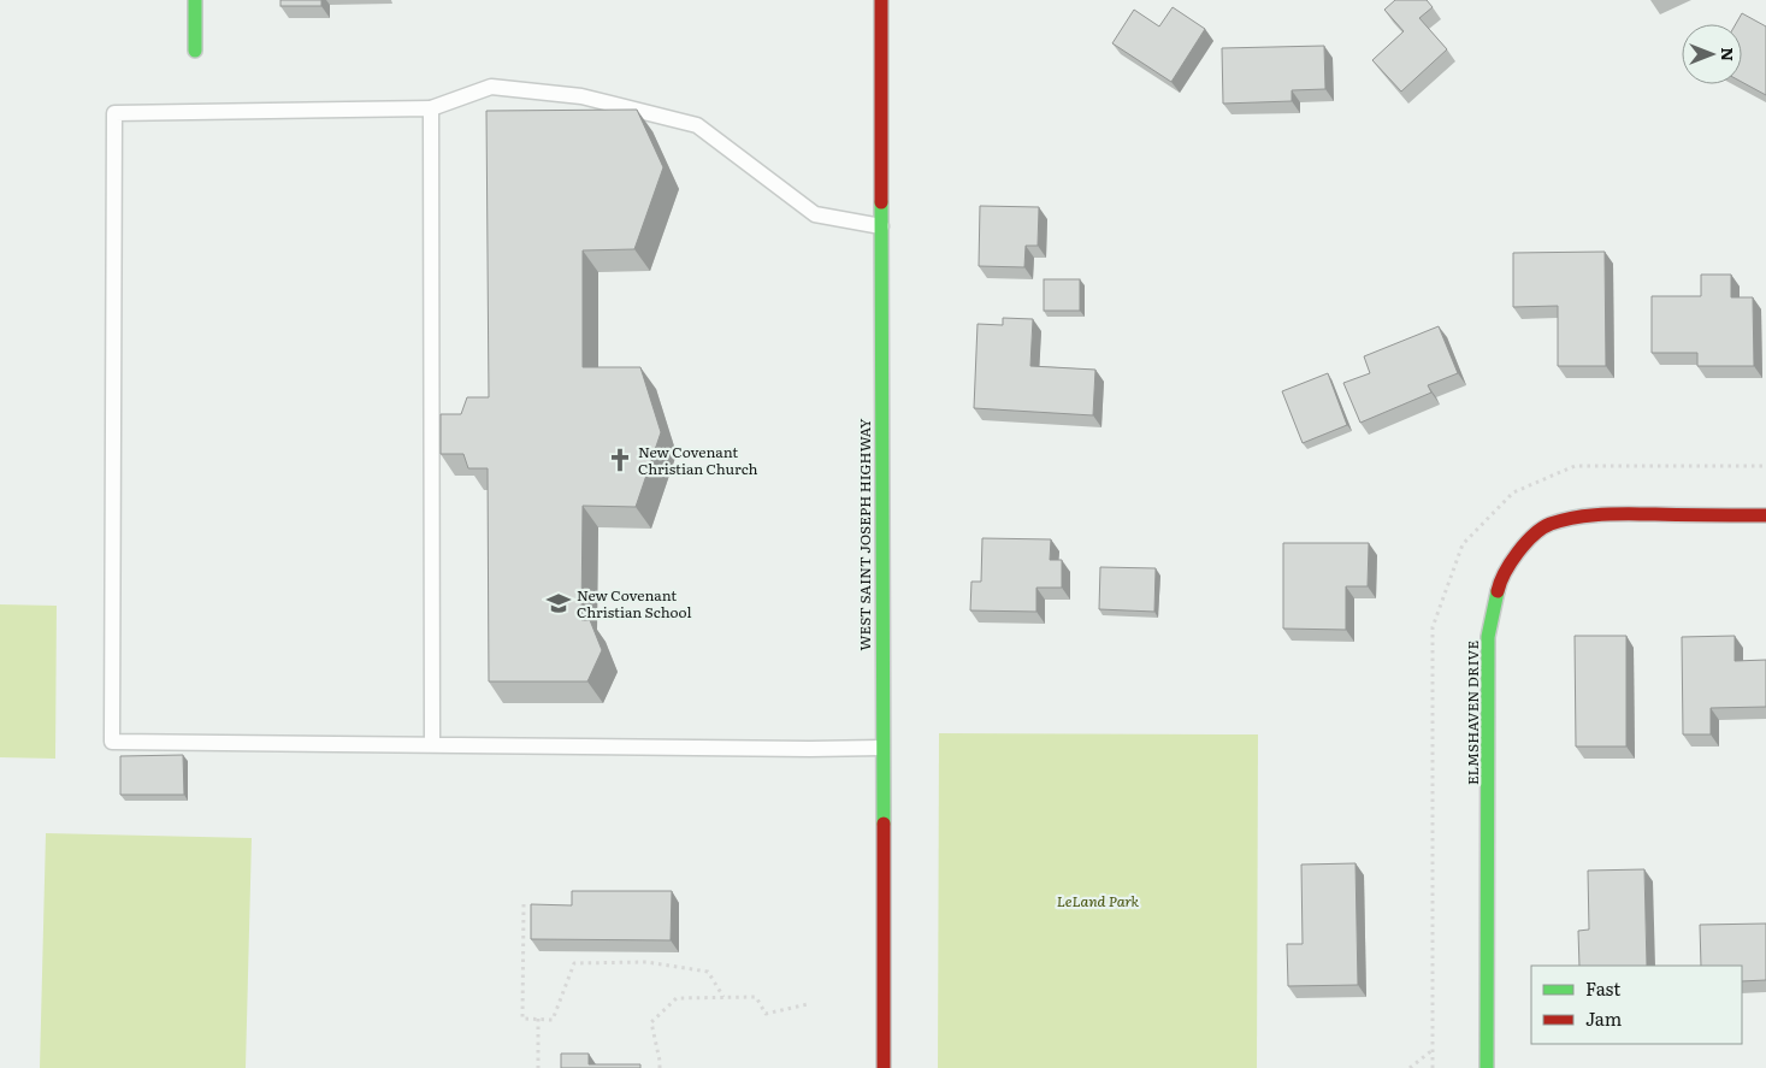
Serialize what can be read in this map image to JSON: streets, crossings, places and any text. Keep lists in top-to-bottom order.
{
  "streets": {
    "street": ["WEST SAINT JOSEPH HIGHWAY", "ELMSHAVEN DRIVE"]
  },
  "parks": ["LeLand Park"],
  "places": {
    "church": ["New Covenant Christian Church"],
    "school or university": ["New Covenant Christian School"]
  },
  "legend": ["Fast", "Jam"],
  "north": "right"
}
